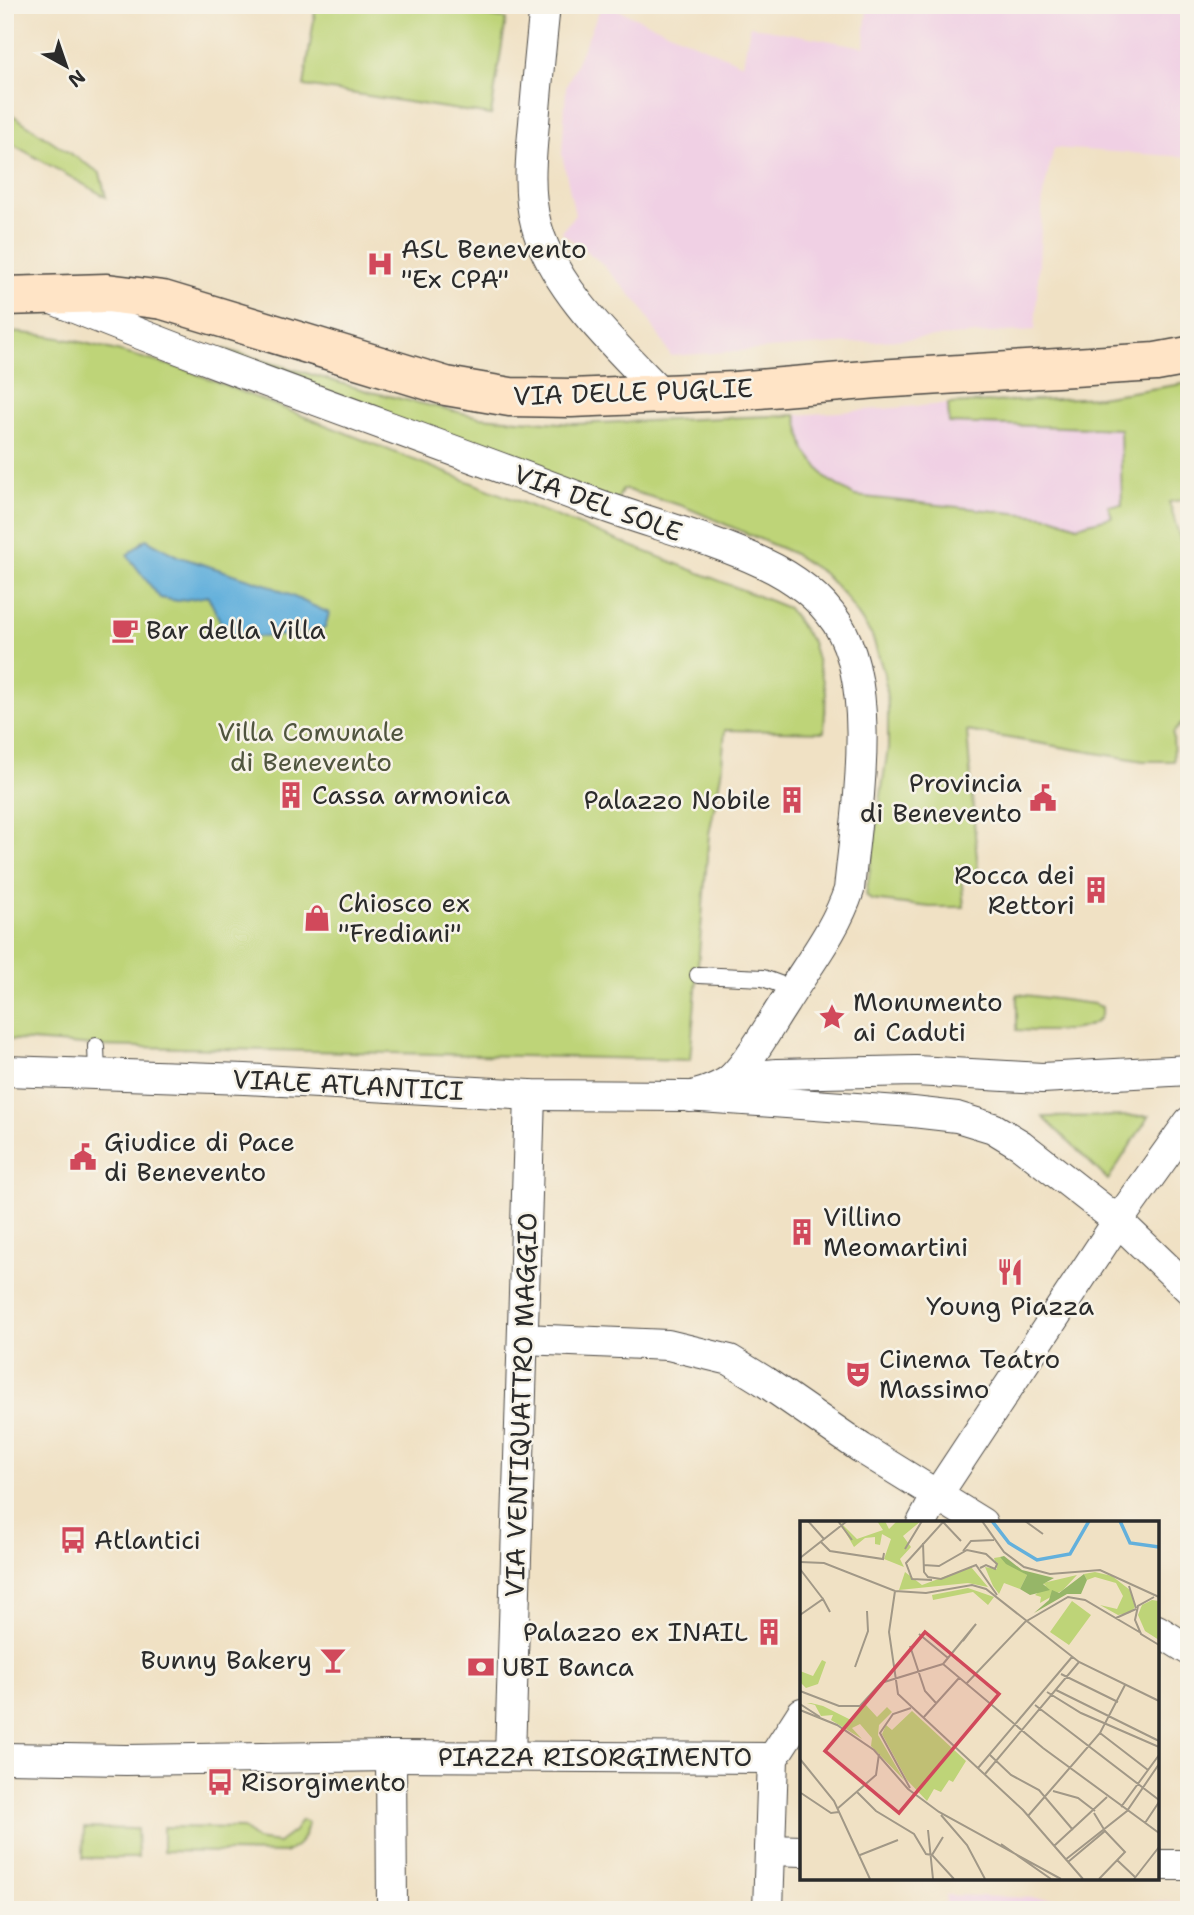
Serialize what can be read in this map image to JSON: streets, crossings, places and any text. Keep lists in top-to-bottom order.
{
  "streets": {
    "street": [
      "VIA DELLE PUGLIE",
      "VIA DEL SOLE",
      "VIALE ATLANTICI",
      "VIA VENTIQUATTRO MAGGIO",
      "PIAZZA RISORGIMENTO"
    ]
  },
  "crossings": [
    ["VIA DELLE PUGLIE", "VIA DEL SOLE"],
    ["VIALE ATLANTICI", "VIA VENTIQUATTRO MAGGIO"],
    ["VIA VENTIQUATTRO MAGGIO", "PIAZZA RISORGIMENTO"]
  ],
  "parks": ["Villa Comunale di Benevento"],
  "places": {
    "hospital": ["ASL Benevento \"Ex CPA\""],
    "cafe": ["Bar della Villa"],
    "building": [
      "Cassa armonica",
      "Palazzo Nobile",
      "Rocca dei Rettori",
      "Villino Meomartini",
      "Palazzo ex INAIL"
    ],
    "public building": ["Provincia di Benevento", "Giudice di Pace di Benevento"],
    "shop": ["Chiosco ex \"Frediani\""],
    "place": ["Monumento ai Caduti"],
    "restaurant": ["Young Piazza"],
    "theatre": ["Cinema Teatro Massimo"],
    "bus stop": ["Atlantici", "Risorgimento"],
    "bar": ["Bunny Bakery"],
    "bank": ["UBI Banca"]
  },
  "north": "bottom right"
}
